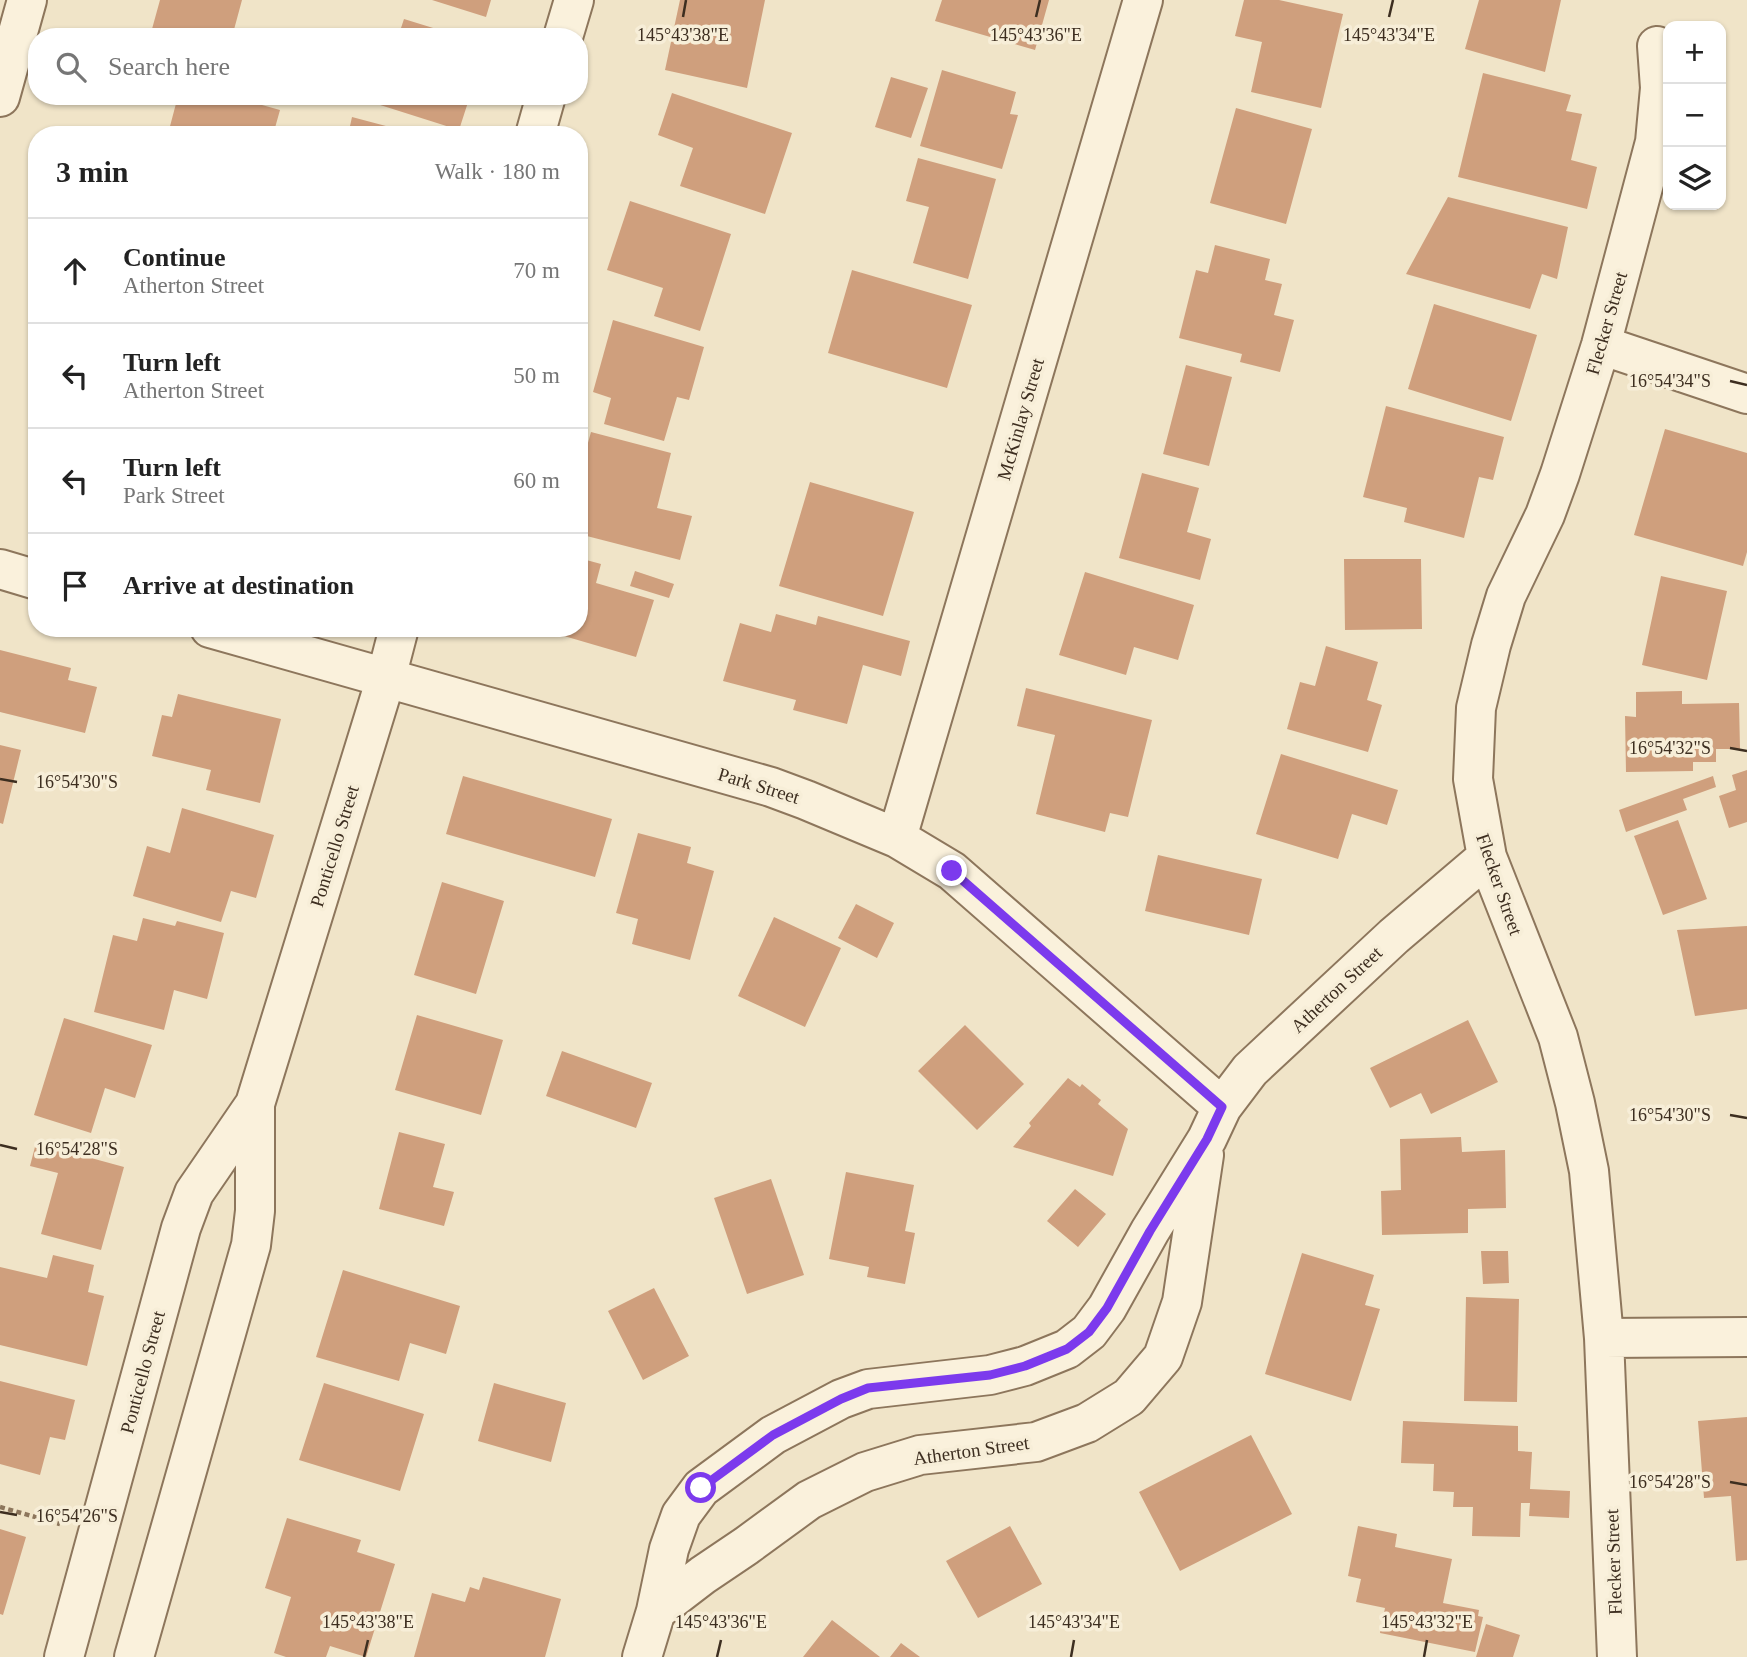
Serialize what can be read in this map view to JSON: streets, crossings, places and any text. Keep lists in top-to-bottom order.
{
  "streets": {
    "street": [
      "Flecker Street",
      "McKinlay Street",
      "Park Street",
      "Ponticello Street",
      "Atherton Street"
    ]
  },
  "crossings": [
    ["Flecker Street", "Atherton Street"],
    ["McKinlay Street", "Park Street"],
    ["Park Street", "Ponticello Street"],
    ["Park Street", "Atherton Street"]
  ],
  "page": {
    "map_buttons": ["+", "−"],
    "search": "Search here",
    "heading": ["3 min", "Walk · 180 m"],
    "list": [
      ["Continue", "Atherton Street", "70 m"],
      ["Turn left", "Atherton Street", "50 m"],
      ["Turn left", "Park Street", "60 m"],
      "Arrive at destination"
    ]
  },
  "coordinates": [
    "145°43'38\"E",
    "145°43'36\"E",
    "145°43'34\"E",
    "16°54'34\"S",
    "16°54'32\"S",
    "16°54'30\"S",
    "16°54'28\"S",
    "16°54'26\"S",
    "145°43'32\"E"
  ]
}
